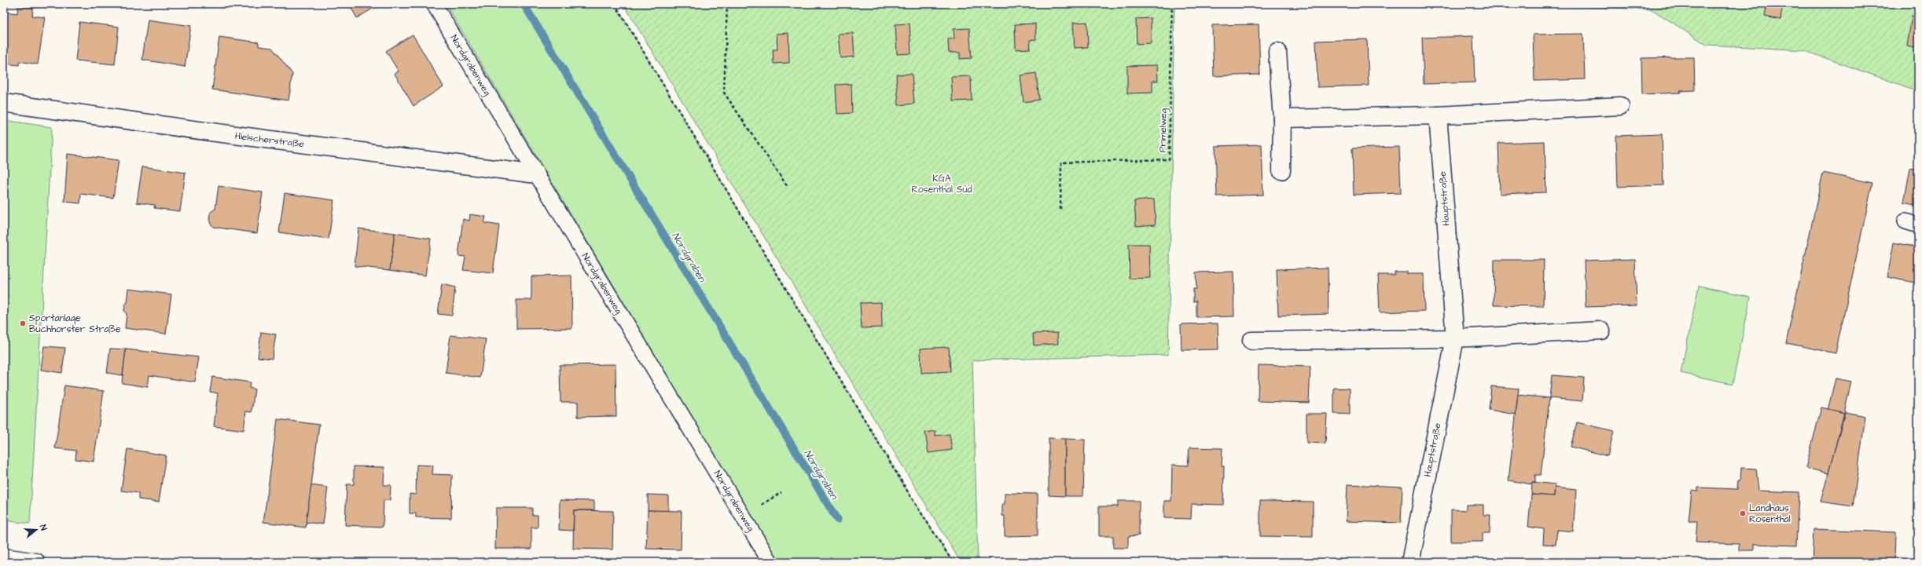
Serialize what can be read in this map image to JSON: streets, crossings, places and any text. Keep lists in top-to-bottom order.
{
  "streets": {
    "street": ["Hielscherstraße", "Hauptstraße"],
    "lane": ["Nordgrabenweg"],
    "path": ["Primelweg"]
  },
  "crossings": [
    ["Nordgrabenweg", "Hielscherstraße"]
  ],
  "water": ["Nordgraben"],
  "parks": ["KGA Rosenthal Süd"],
  "places": ["Sportanlage Buchhorster Straße", "Landhaus Rosenthal"],
  "north": "right"
}
